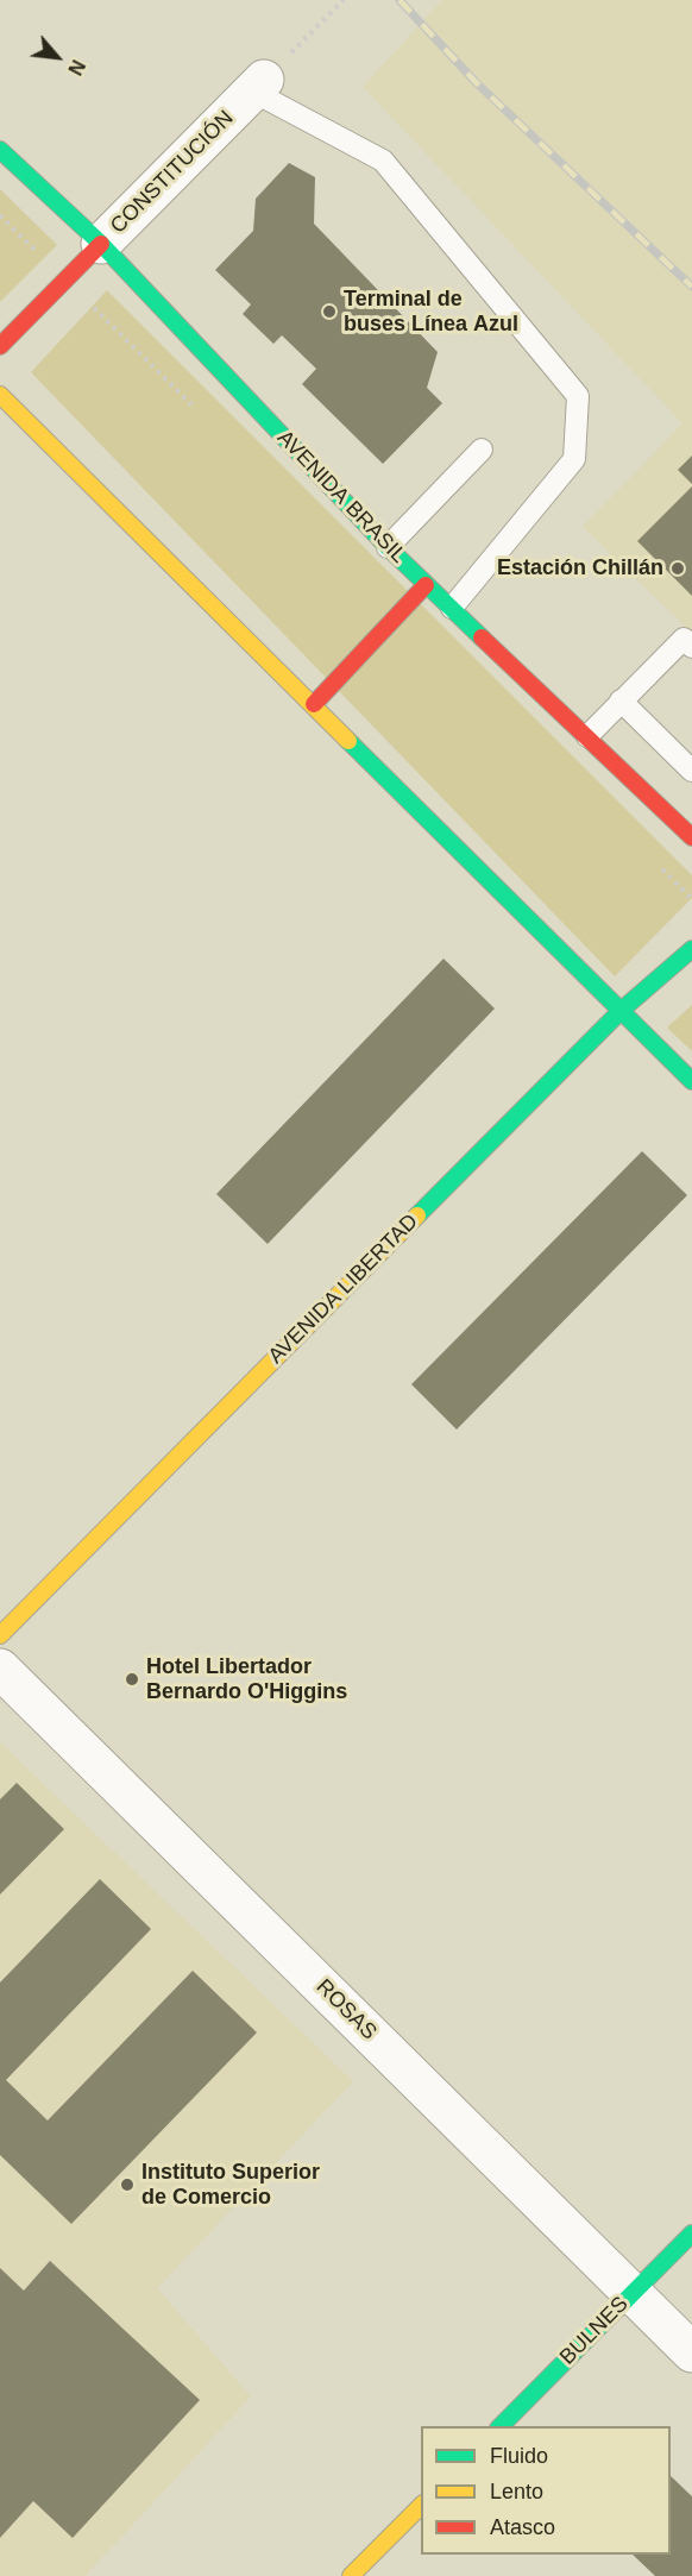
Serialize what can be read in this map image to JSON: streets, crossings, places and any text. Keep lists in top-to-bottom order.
{
  "streets": {
    "main road": [
      "CONSTITUCIÓN",
      "AVENIDA BRASIL",
      "AVENIDA LIBERTAD",
      "BULNES"
    ],
    "street": ["ROSAS"]
  },
  "crossings": [
    ["CONSTITUCIÓN", "AVENIDA BRASIL"],
    ["ROSAS", "BULNES"]
  ],
  "places": [
    "Terminal de buses Línea Azul",
    "Estación Chillán",
    "Hotel Libertador Bernardo O'Higgins",
    "Instituto Superior de Comercio"
  ],
  "legend": ["Fluido", "Lento", "Atasco"],
  "north": "bottom right"
}
